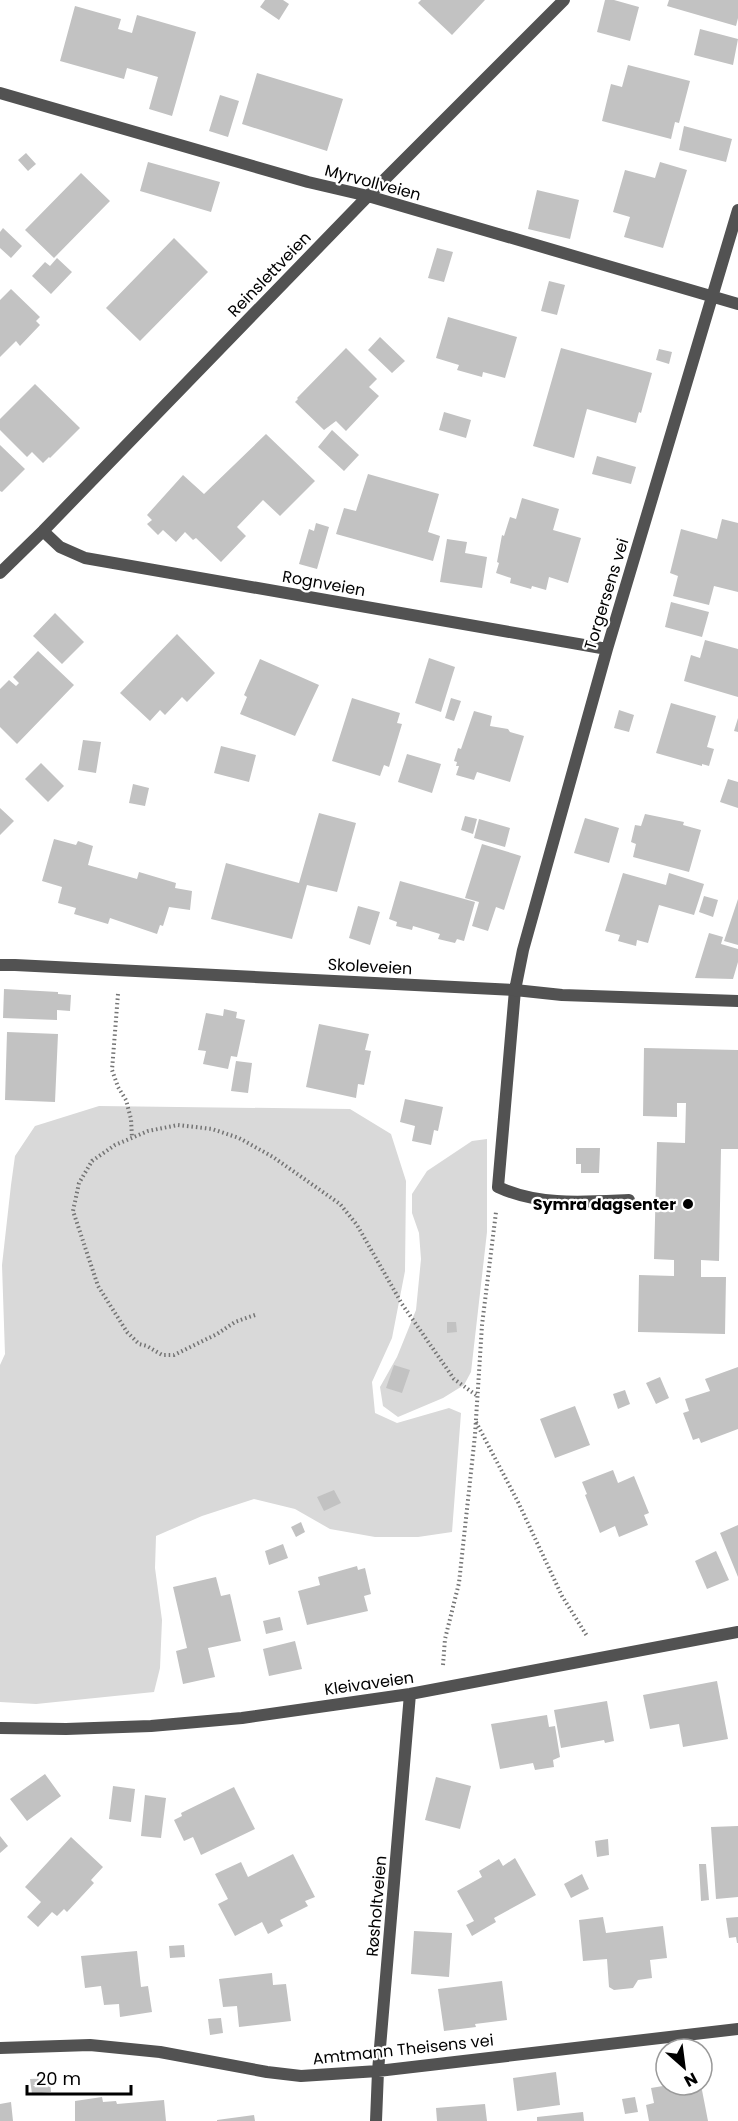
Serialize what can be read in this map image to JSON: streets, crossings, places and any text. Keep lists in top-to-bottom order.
{
  "streets": {
    "street": [
      "Myrvollveien",
      "Reinslettveien",
      "Rognveien",
      "Torgersens vei",
      "Skoleveien",
      "Kleivaveien",
      "Røsholtveien",
      "Amtmann Theisens vei"
    ]
  },
  "crossings": [
    ["Myrvollveien", "Reinslettveien"],
    ["Myrvollveien", "Torgersens vei"],
    ["Reinslettveien", "Rognveien"],
    ["Rognveien", "Torgersens vei"],
    ["Torgersens vei", "Skoleveien"],
    ["Kleivaveien", "Røsholtveien"],
    ["Røsholtveien", "Amtmann Theisens vei"]
  ],
  "places": ["Symra dagsenter"],
  "scale_bar": "20 m",
  "north": "bottom right"
}
